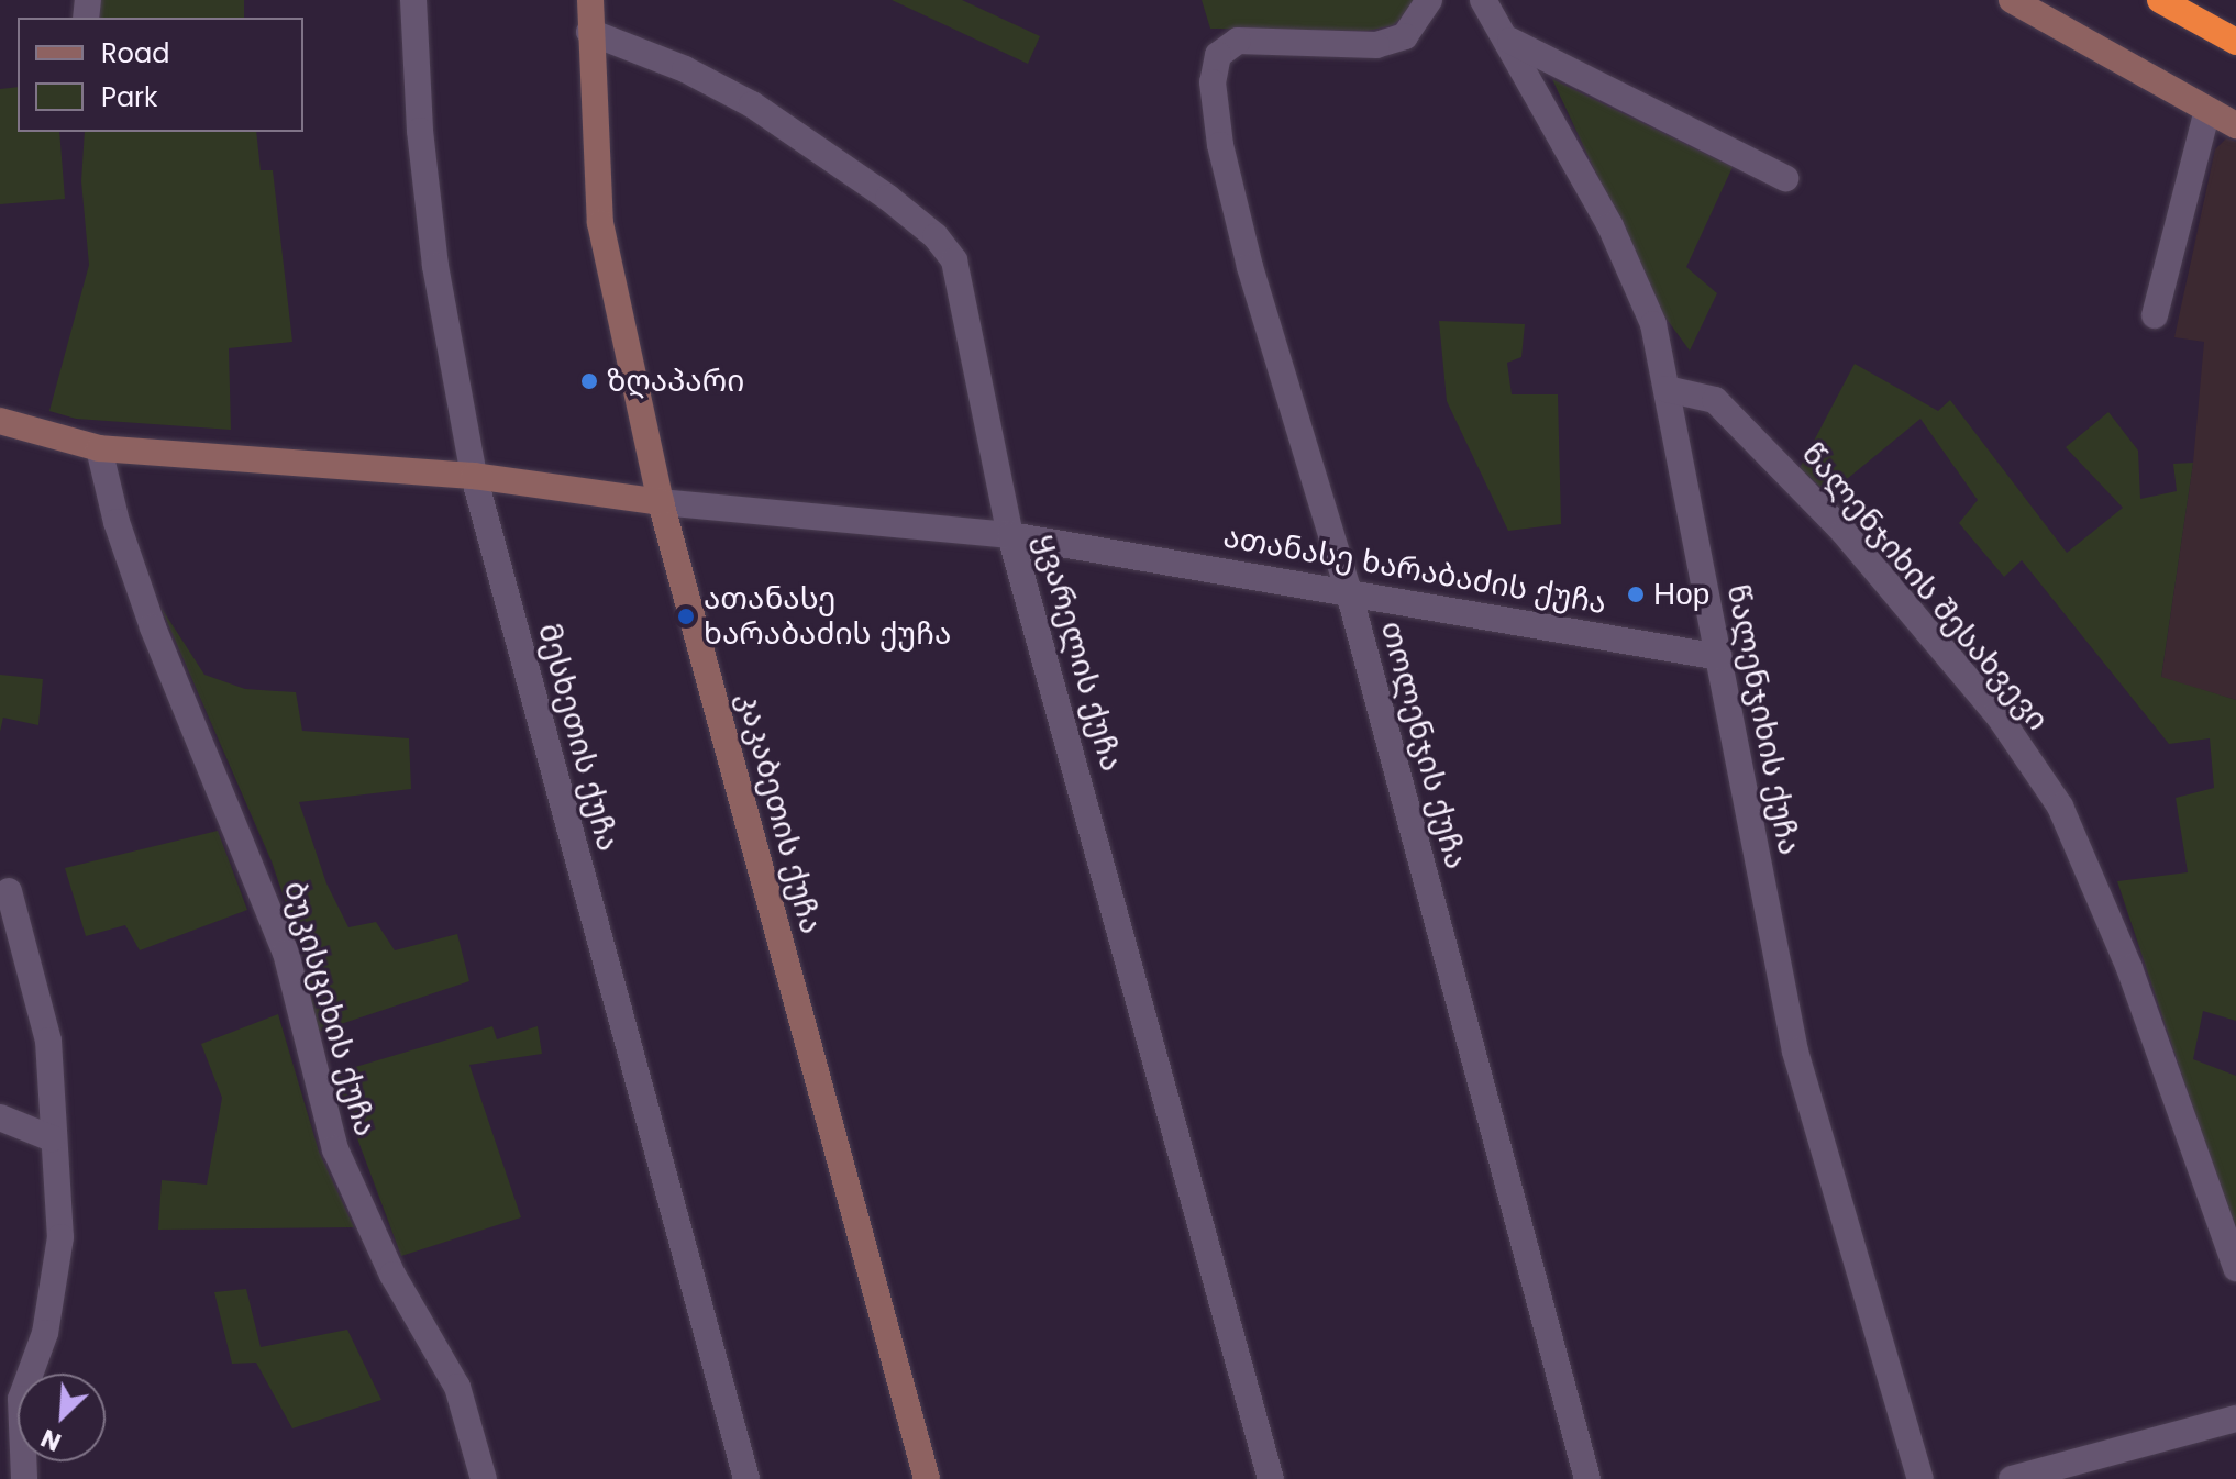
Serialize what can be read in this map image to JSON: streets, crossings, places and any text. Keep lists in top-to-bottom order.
{
  "streets": {
    "street": [
      "ათანასე ხარაბაძის ქუჩა",
      "წალენჯიხის შესახვევი",
      "ყვარელის ქუჩა",
      "წალენჯიხის ქუჩა",
      "მესხეთის ქუჩა",
      "თოლენჯის ქუჩა",
      "კაკაბეთის ქუჩა",
      "ბუკისციხის ქუჩა"
    ]
  },
  "crossings": [
    ["ათანასე ხარაბაძის ქუჩა", "ყვარელის ქუჩა"],
    ["ათანასე ხარაბაძის ქუჩა", "წალენჯიხის ქუჩა"],
    ["ათანასე ხარაბაძის ქუჩა", "მესხეთის ქუჩა"],
    ["ათანასე ხარაბაძის ქუჩა", "თოლენჯის ქუჩა"],
    ["ათანასე ხარაბაძის ქუჩა", "კაკაბეთის ქუჩა"],
    ["ათანასე ხარაბაძის ქუჩა", "ბუკისციხის ქუჩა"],
    ["წალენჯიხის შესახვევი", "წალენჯიხის ქუჩა"],
    ["ყვარელის ქუჩა", "კაკაბეთის ქუჩა"]
  ],
  "places": ["ზღაპარი", "Нор", "ათანასე ხარაბაძის ქუჩა"],
  "legend": ["Road", "Park"],
  "north": "bottom left"
}
